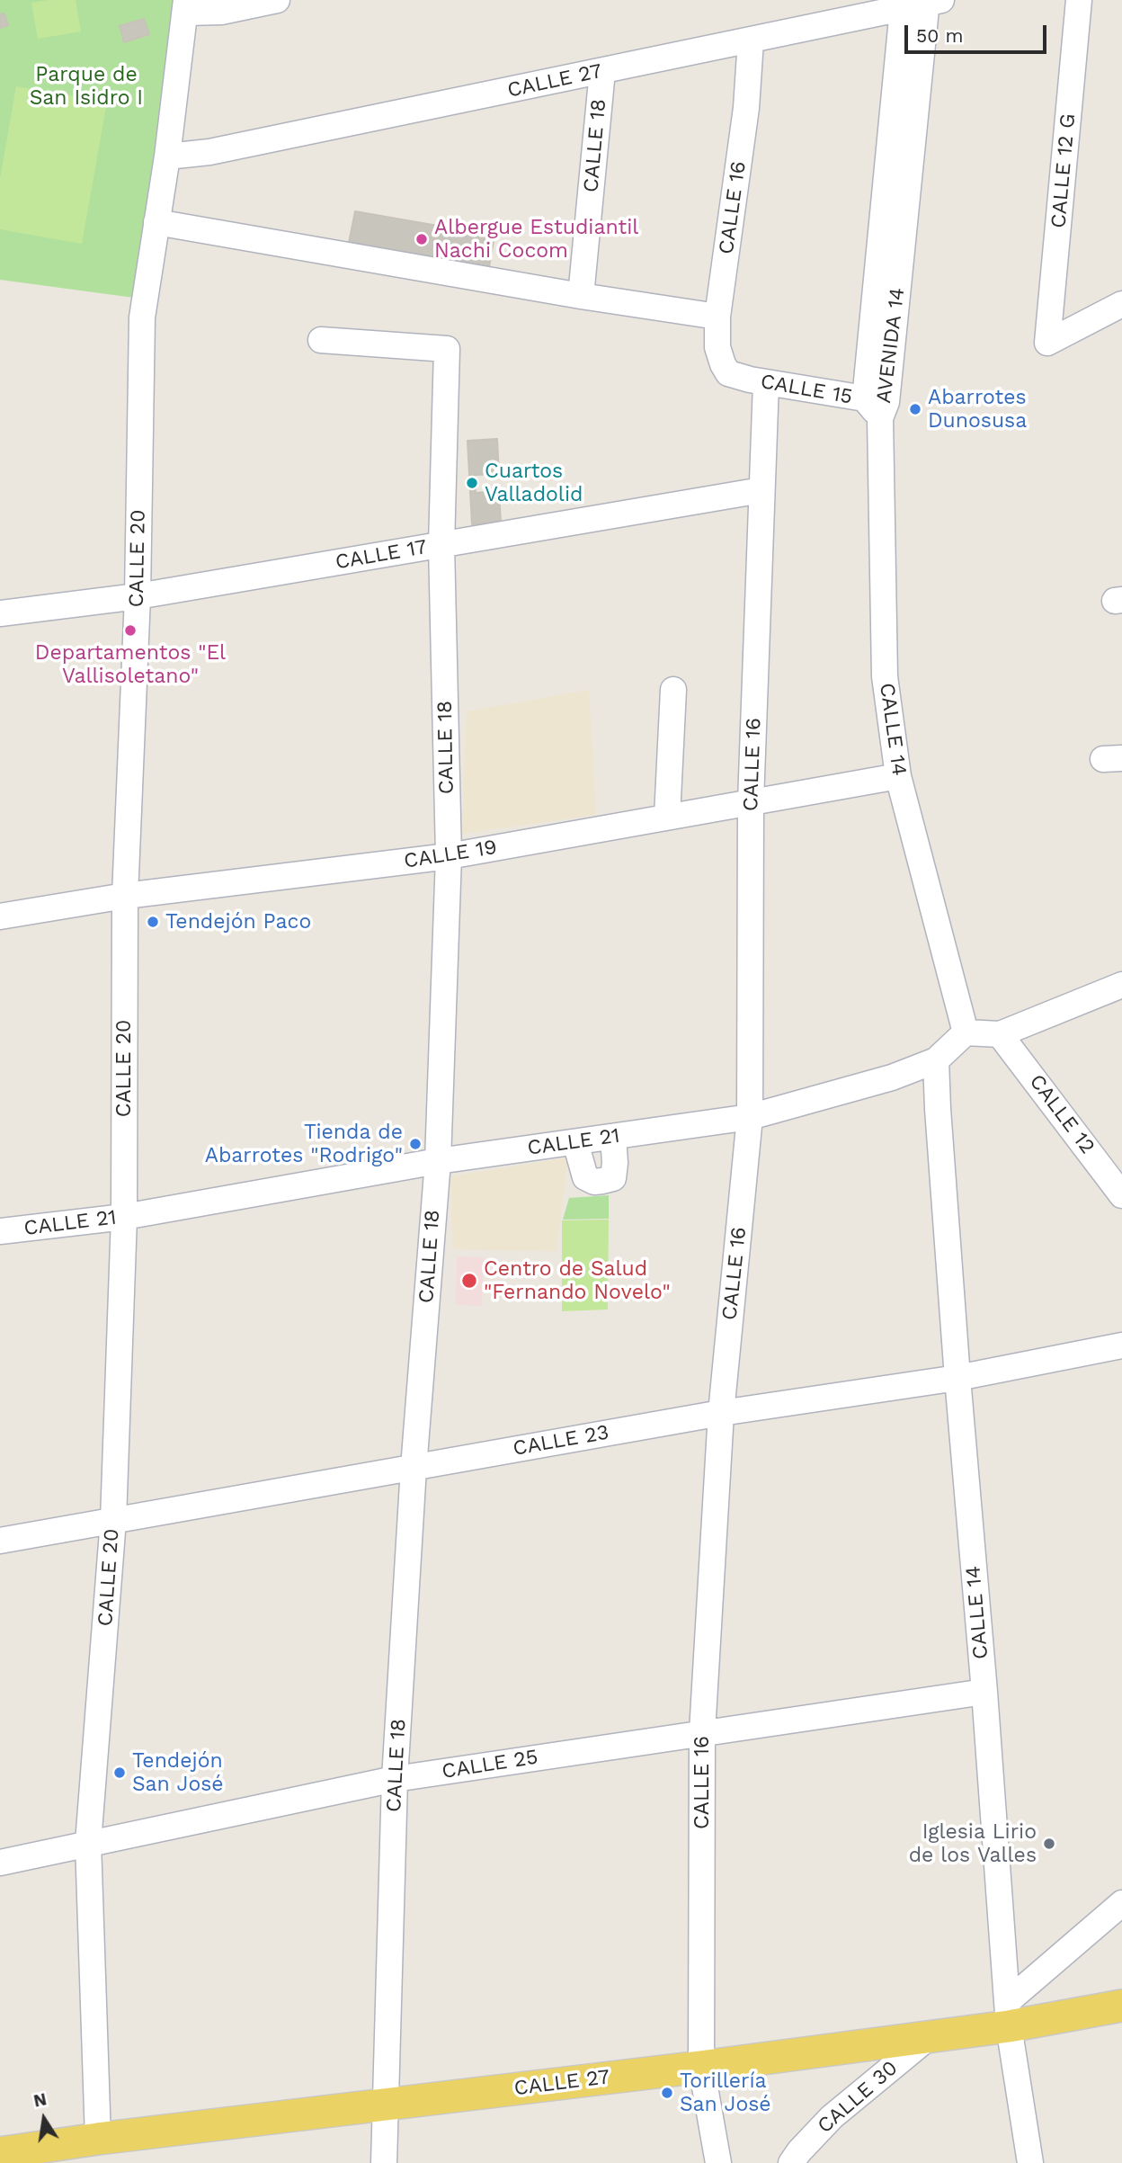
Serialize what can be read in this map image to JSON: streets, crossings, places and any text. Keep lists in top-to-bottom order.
{
  "streets": {
    "main road": ["CALLE 27"],
    "street": [
      "CALLE 18",
      "CALLE 12 G",
      "CALLE 16",
      "AVENIDA 14",
      "CALLE 15",
      "CALLE 17",
      "CALLE 20",
      "CALLE 14",
      "CALLE 19",
      "CALLE 12",
      "CALLE 21",
      "CALLE 23",
      "CALLE 25",
      "CALLE 30"
    ]
  },
  "crossings": [
    ["CALLE 27", "CALLE 18"],
    ["CALLE 27", "CALLE 16"],
    ["CALLE 27", "AVENIDA 14"],
    ["CALLE 27", "CALLE 20"],
    ["CALLE 27", "CALLE 14"],
    ["CALLE 27", "CALLE 30"],
    ["CALLE 18", "CALLE 17"],
    ["CALLE 18", "CALLE 19"],
    ["CALLE 18", "CALLE 21"],
    ["CALLE 18", "CALLE 23"],
    ["CALLE 18", "CALLE 25"],
    ["CALLE 16", "CALLE 15"],
    ["CALLE 16", "CALLE 17"],
    ["CALLE 16", "CALLE 19"],
    ["CALLE 16", "CALLE 21"],
    ["CALLE 16", "CALLE 23"],
    ["CALLE 16", "CALLE 25"],
    ["AVENIDA 14", "CALLE 15"],
    ["AVENIDA 14", "CALLE 14"],
    ["CALLE 15", "CALLE 14"],
    ["CALLE 17", "CALLE 20"],
    ["CALLE 20", "CALLE 19"],
    ["CALLE 20", "CALLE 21"],
    ["CALLE 20", "CALLE 23"],
    ["CALLE 20", "CALLE 25"],
    ["CALLE 14", "CALLE 19"],
    ["CALLE 14", "CALLE 21"],
    ["CALLE 14", "CALLE 23"],
    ["CALLE 14", "CALLE 25"]
  ],
  "parks": ["Parque de San Isidro I"],
  "places": [
    "Albergue Estudiantil Nachi Cocom",
    "Abarrotes Dunosusa",
    "Cuartos Valladolid",
    "Departamentos \"El Vallisoletano\"",
    "Tendejón Paco",
    "Tienda de Abarrotes \"Rodrigo\"",
    "Centro de Salud \"Fernando Novelo\"",
    "Tendejón San José",
    "Iglesia Lirio de los Valles",
    "Torillería San José"
  ],
  "scale_bar": "50 m",
  "north": "top"
}
